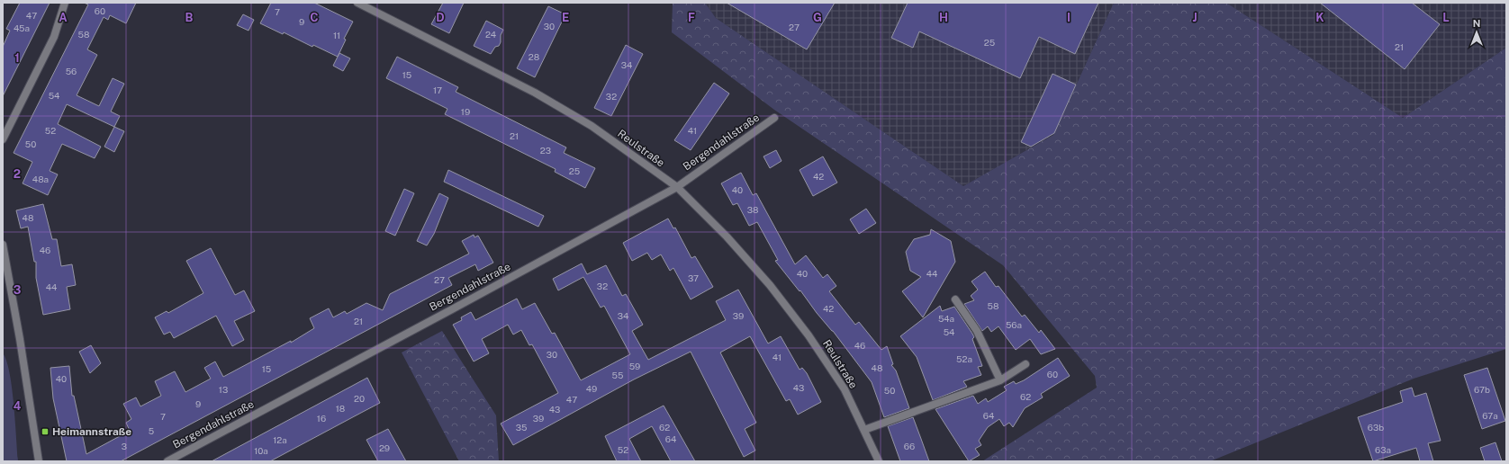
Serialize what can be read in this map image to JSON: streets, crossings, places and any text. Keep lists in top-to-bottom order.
{
  "streets": {
    "street": ["Bergendahlstraße", "Reulstraße"]
  },
  "crossings": [
    ["Bergendahlstraße", "Reulstraße"]
  ],
  "places": {
    "transit": ["Heimannstraße"]
  },
  "house_numbers": [
    "60",
    "7",
    "47",
    "9",
    "30",
    "27",
    "45a",
    "58",
    "24",
    "11",
    "25",
    "21",
    "28",
    "34",
    "56",
    "15",
    "17",
    "54",
    "32",
    "19",
    "52",
    "41",
    "21",
    "50",
    "23",
    "25",
    "42",
    "48a",
    "40",
    "38",
    "48",
    "46",
    "40",
    "44",
    "37",
    "27",
    "32",
    "44",
    "58",
    "42",
    "34",
    "39",
    "54a",
    "21",
    "56a",
    "54",
    "46",
    "30",
    "41",
    "52a",
    "59",
    "48",
    "15",
    "60",
    "55",
    "40",
    "43",
    "49",
    "13",
    "67b",
    "50",
    "62",
    "20",
    "47",
    "9",
    "18",
    "43",
    "64",
    "67a",
    "7",
    "16",
    "39",
    "35",
    "62",
    "63b",
    "5",
    "64",
    "12a",
    "3",
    "66",
    "29",
    "52",
    "63a",
    "10a"
  ],
  "north": "top",
  "grid": {
    "columns": [
      "A",
      "B",
      "C",
      "D",
      "E",
      "F",
      "G",
      "H",
      "I",
      "J",
      "K",
      "L"
    ],
    "rows": [
      "1",
      "2",
      "3",
      "4"
    ]
  }
}
